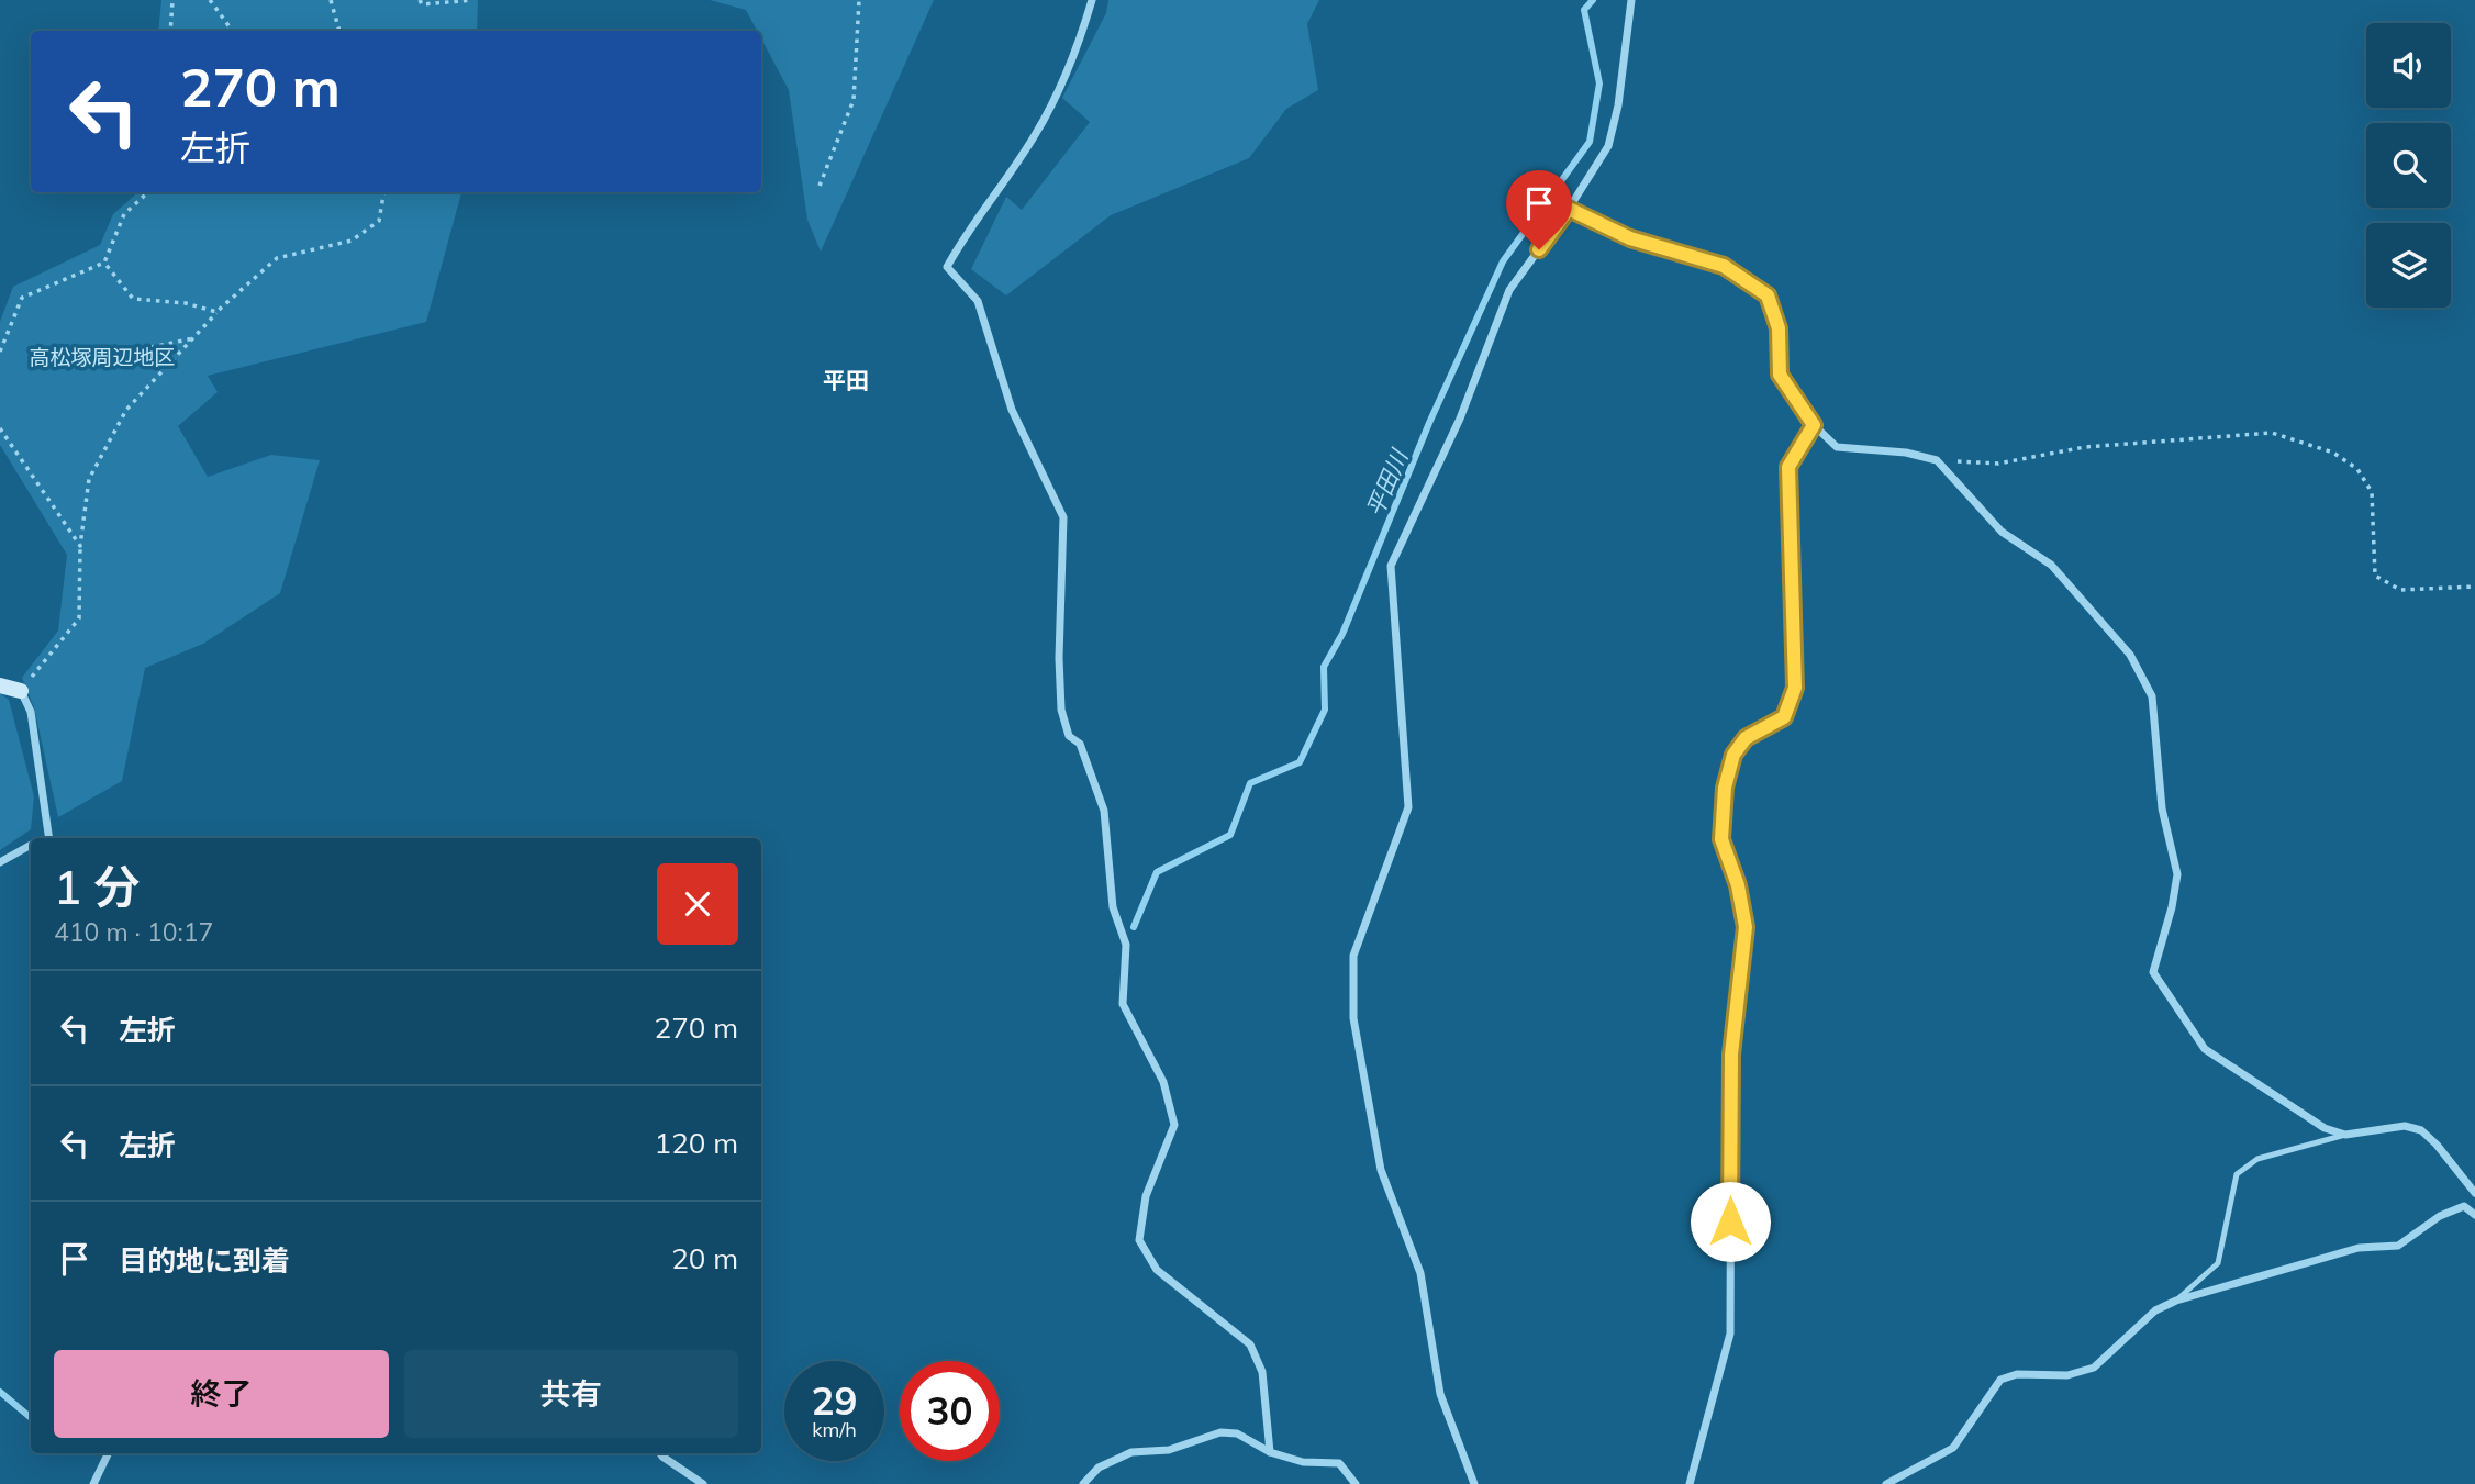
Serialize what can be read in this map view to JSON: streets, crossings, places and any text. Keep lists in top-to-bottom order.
{
  "districts": ["平田"],
  "water": ["平田川"],
  "parks": ["高松塚周辺地区"],
  "page": {
    "turn": ["270 m", "左折"],
    "heading": ["1 分", "410 m · 10:17"],
    "list": [
      {
        "name": "左折",
        "value": "270 m"
      },
      {
        "name": "左折",
        "value": "120 m"
      },
      {
        "name": "目的地に到着",
        "value": "20 m"
      }
    ],
    "buttons": ["終了", "共有"],
    "speed": "29 km/h",
    "limit": "30"
  }
}
